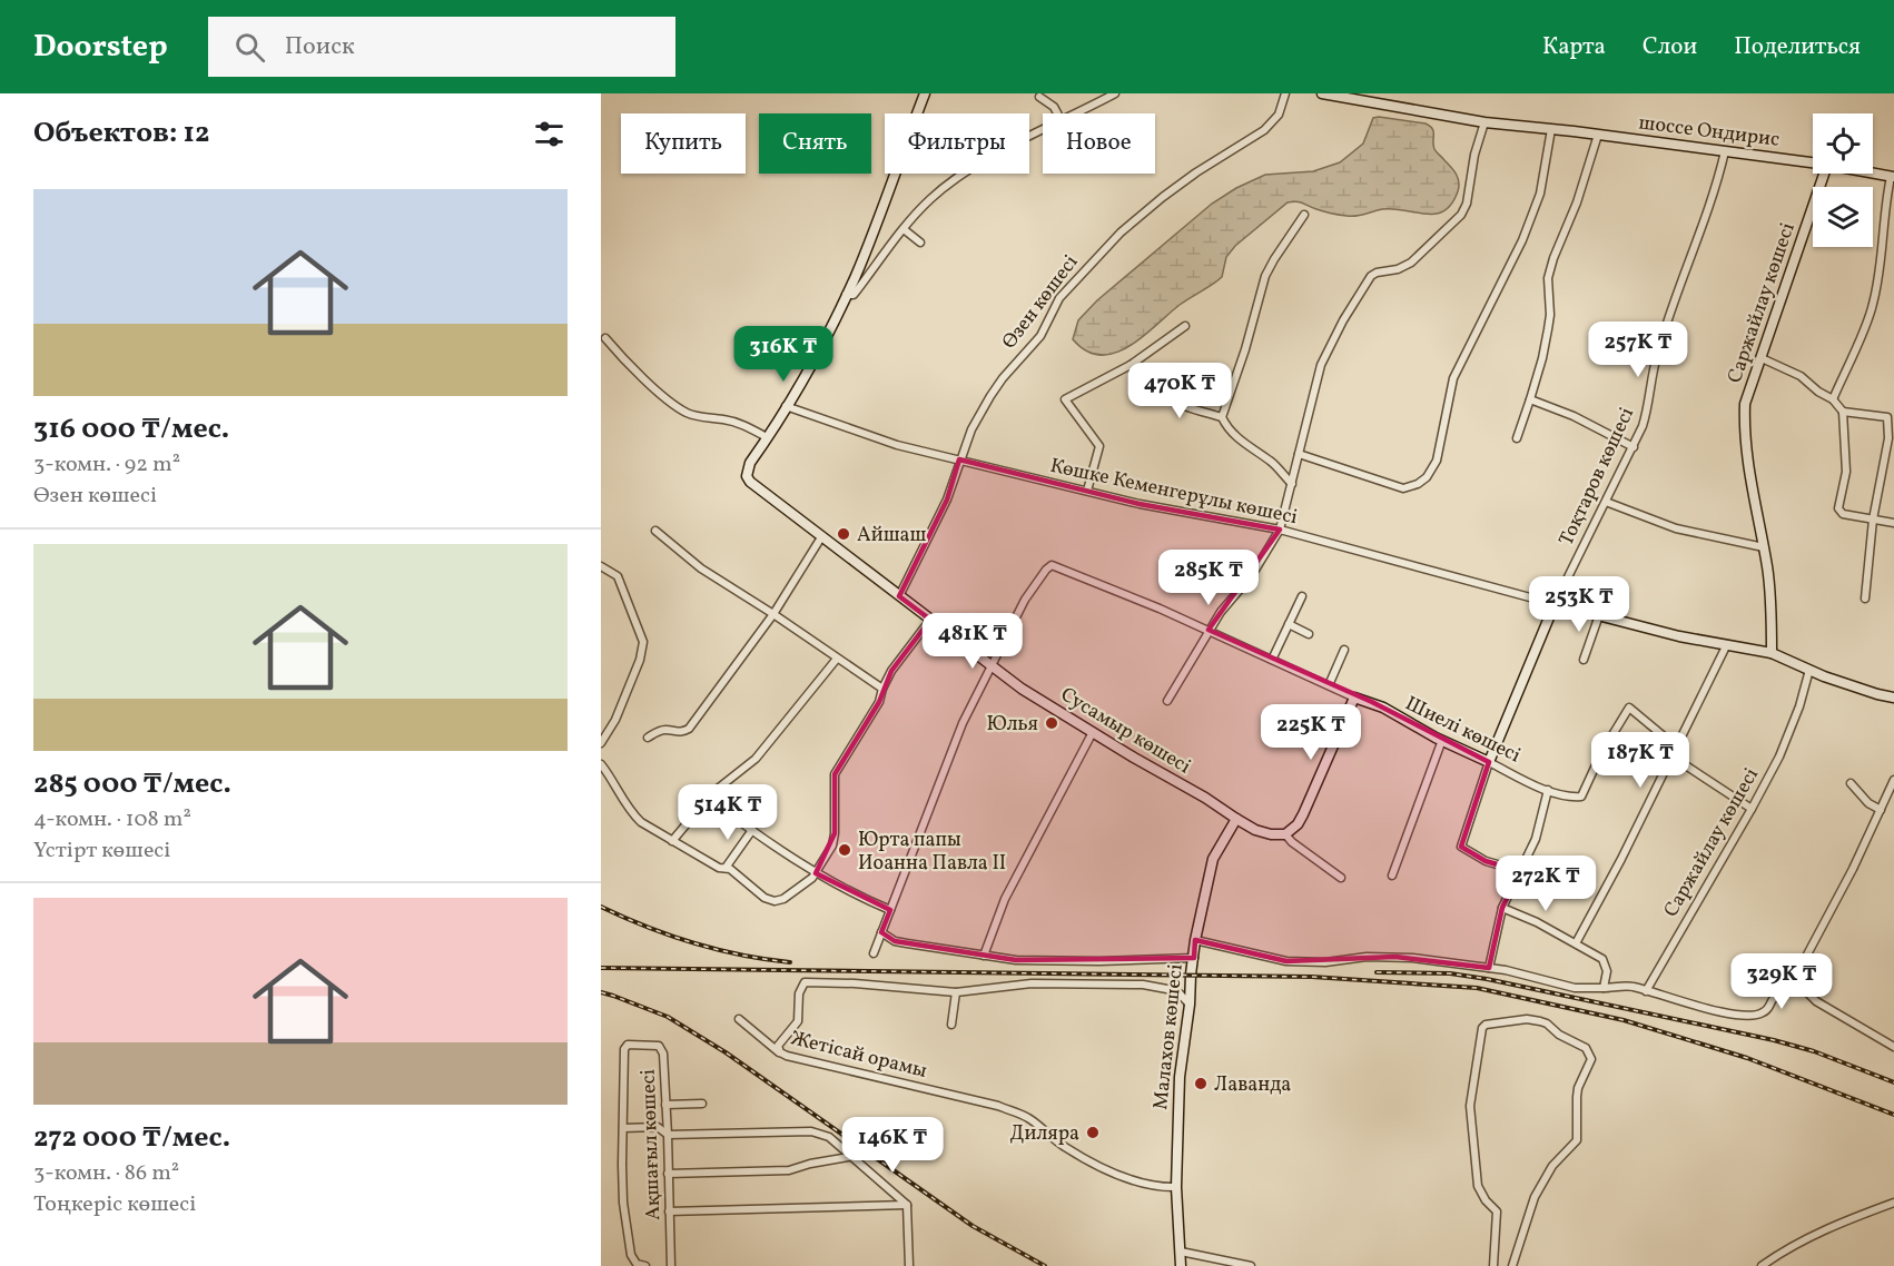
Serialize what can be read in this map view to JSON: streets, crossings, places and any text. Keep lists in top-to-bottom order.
{
  "streets": {
    "main road": [
      "шоссе Ондирис",
      "Саржайлау көшесі",
      "Тоқтаров көшесі",
      "Шиелі көшесі",
      "Сусамыр көшесі",
      "Малахов көшесі"
    ],
    "street": [
      "Өзен көшесі",
      "Көшке Кеменгерұлы көшесі",
      "Жетісай орамы",
      "Ақшағыл көшесі"
    ]
  },
  "crossings": [
    ["шоссе Ондирис", "Тоқтаров көшесі"],
    ["Өзен көшесі", "Көшке Кеменгерұлы көшесі"],
    ["Өзен көшесі", "Сусамыр көшесі"],
    ["Тоқтаров көшесі", "Көшке Кеменгерұлы көшесі"],
    ["Тоқтаров көшесі", "Шиелі көшесі"],
    ["Шиелі көшесі", "Сусамыр көшесі"],
    ["Сусамыр көшесі", "Малахов көшесі"],
    ["Малахов көшесі", "Жетісай орамы"]
  ],
  "places": [
    "Айшаш",
    "Юлья",
    "Юрта папы Иоанна Павла II",
    "Лаванда",
    "Диляра"
  ],
  "page": {
    "header": "Doorstep",
    "search": "Поиск",
    "nav": ["Карта", "Слои", "Поделиться"],
    "heading": "Объектов: 12",
    "chip": [
      "Купить",
      "Снять",
      "Фильтры",
      "Новое"
    ],
    "list": [
      {
        "name": "316 000 ₸/мес.",
        "note": "3-комн. · 92 m² · Өзен көшесі"
      },
      {
        "name": "285 000 ₸/мес.",
        "note": "4-комн. · 108 m² · Үстірт көшесі"
      },
      {
        "name": "272 000 ₸/мес.",
        "note": "3-комн. · 86 m² · Тоңкерiс көшесі"
      }
    ],
    "price": [
      "257K ₸",
      "316K ₸",
      "470K ₸",
      "285K ₸",
      "253K ₸",
      "481K ₸",
      "225K ₸",
      "187K ₸",
      "514K ₸",
      "272K ₸",
      "329K ₸",
      "146K ₸"
    ]
  }
}
